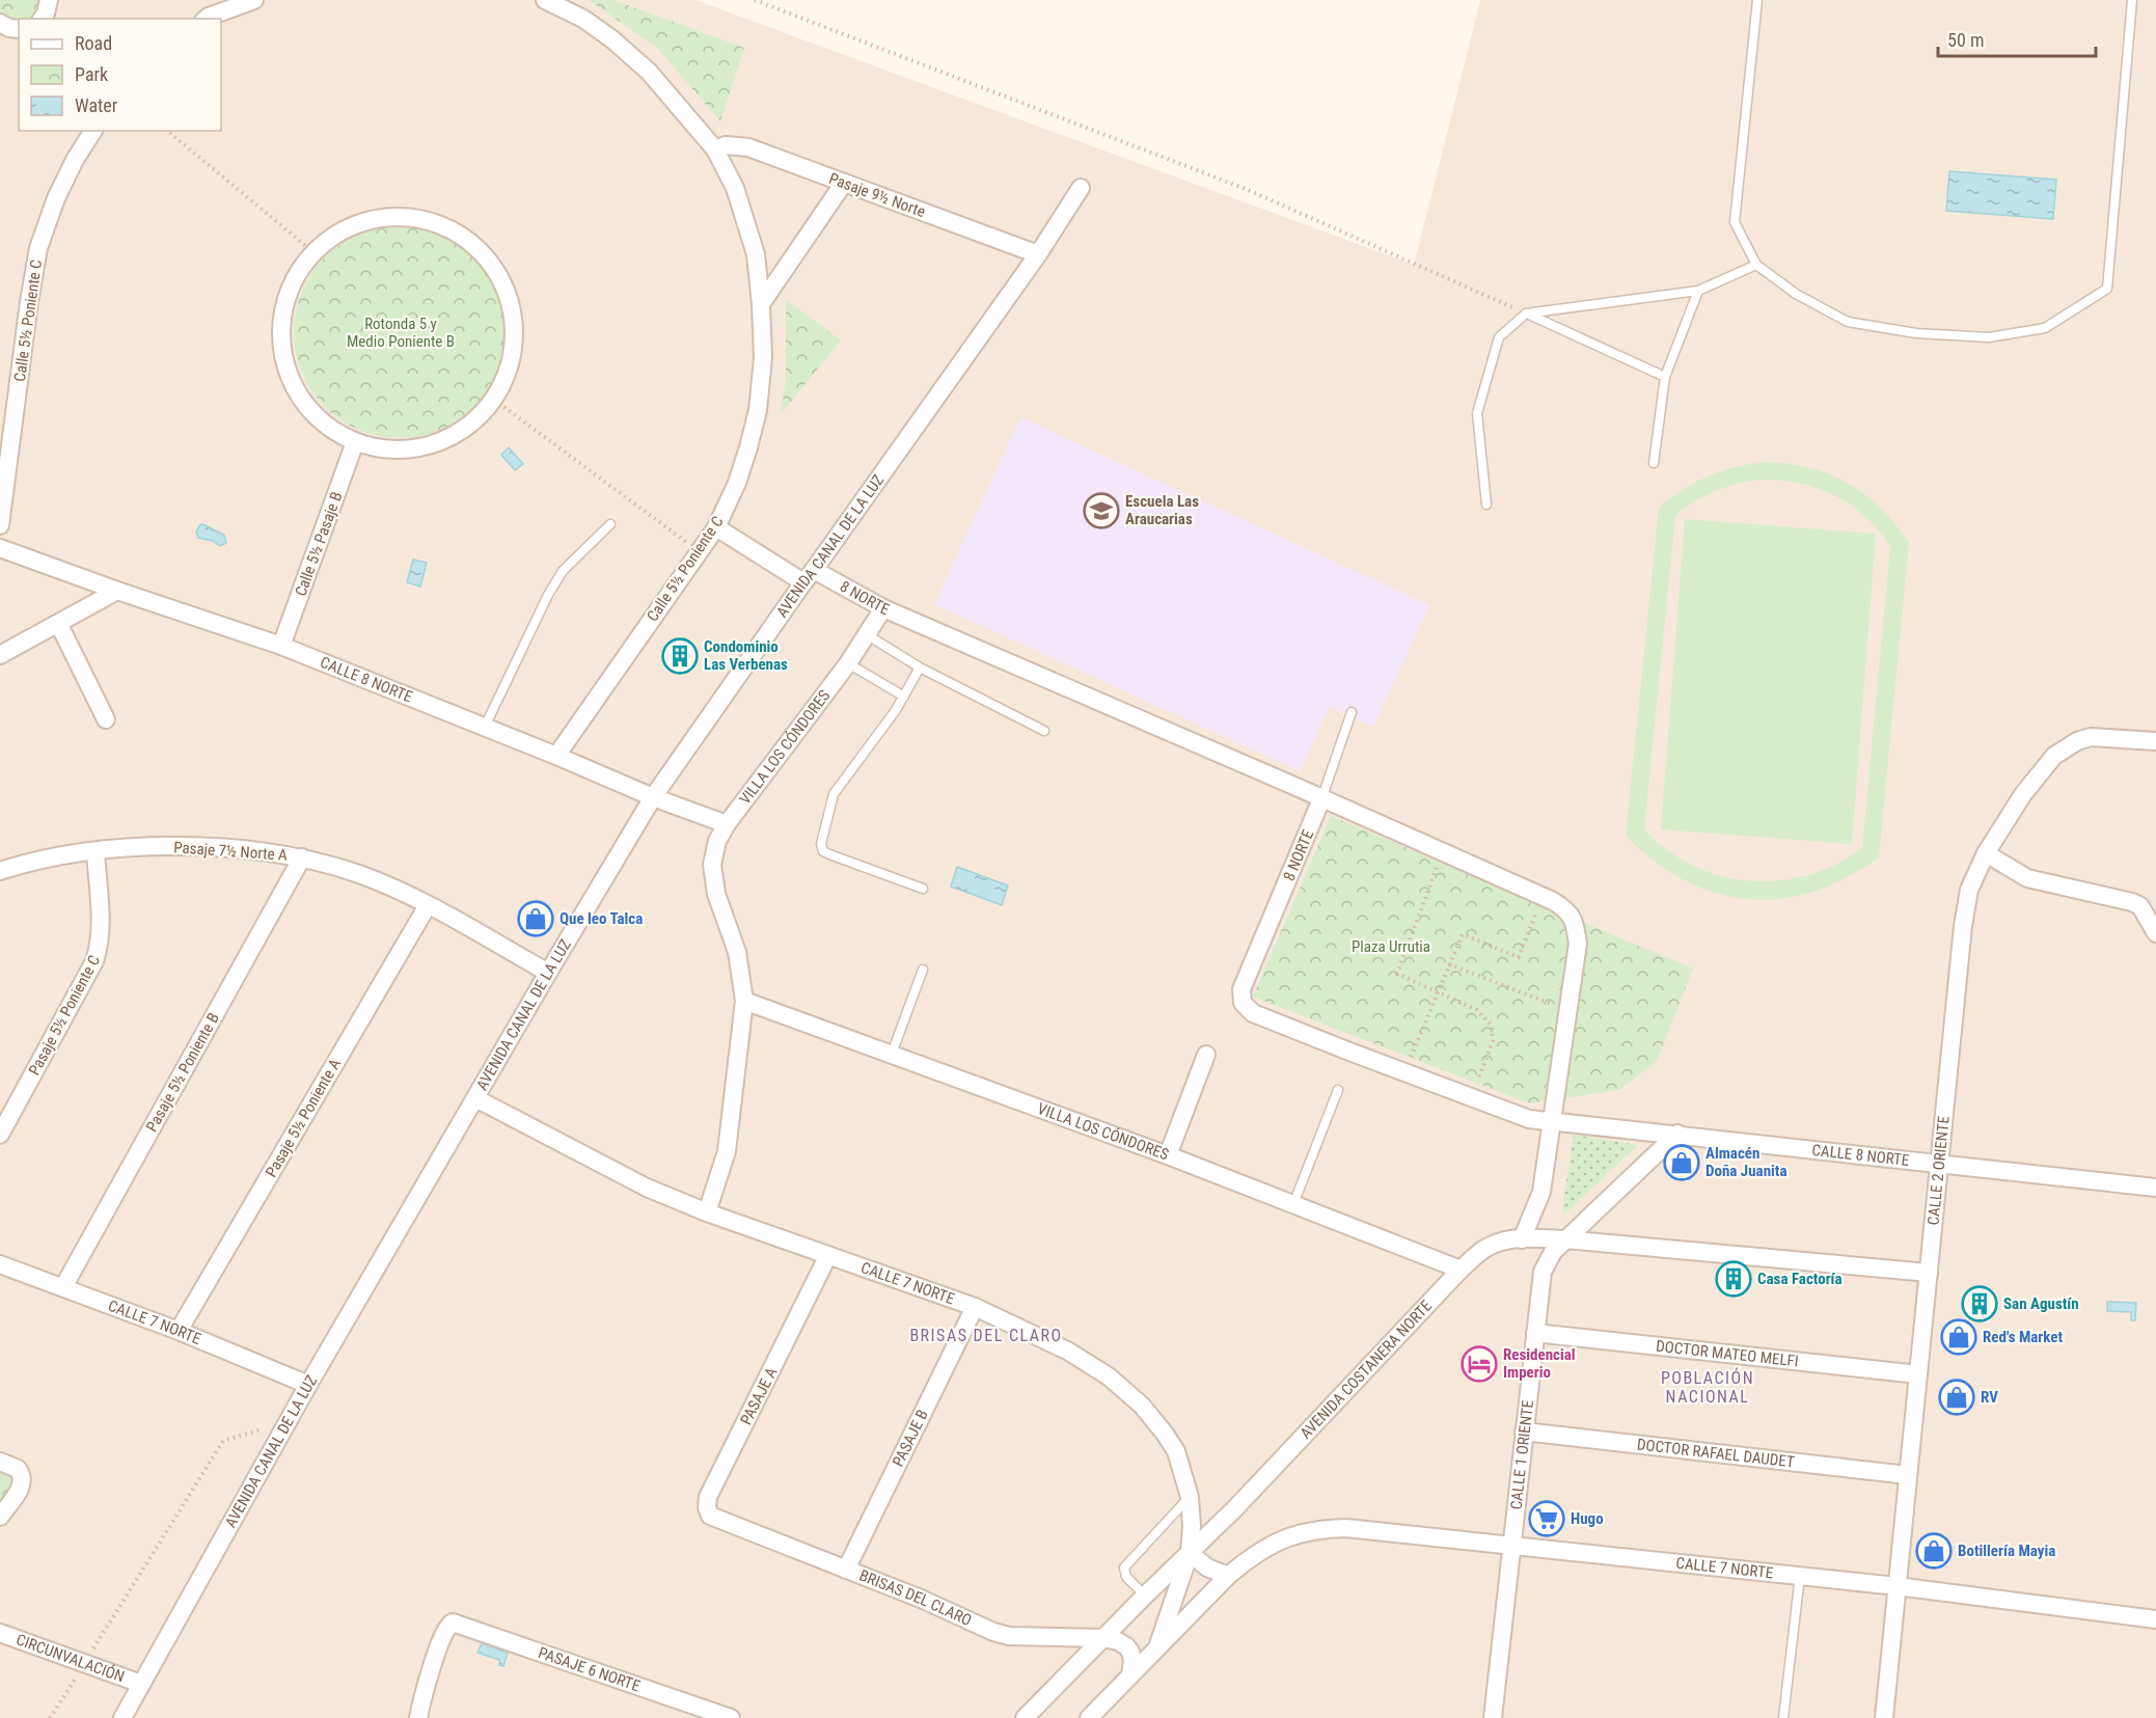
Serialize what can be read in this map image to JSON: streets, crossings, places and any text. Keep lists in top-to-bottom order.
{
  "streets": {
    "street": [
      "Pasaje 9½ Norte",
      "Calle 5½ Poniente C",
      "Calle 5½ Pasaje B",
      "AVENIDA CANAL DE LA LUZ",
      "8 NORTE",
      "CALLE 8 NORTE",
      "VILLA LOS CÓNDORES",
      "Pasaje 7½ Norte A",
      "Pasaje 5½ Poniente C",
      "Pasaje 5½ Poniente B",
      "Pasaje 5½ Poniente A",
      "CALLE 2 ORIENTE",
      "CALLE 7 NORTE",
      "DOCTOR MATEO MELFI",
      "AVENIDA COSTANERA NORTE",
      "PASAJE A",
      "PASAJE B",
      "DOCTOR RAFAEL DAUDET",
      "CALLE 1 ORIENTE",
      "BRISAS DEL CLARO",
      "CIRCUNVALACIÓN",
      "PASAJE 6 NORTE"
    ]
  },
  "crossings": [
    ["Pasaje 9½ Norte", "Calle 5½ Poniente C"],
    ["Pasaje 9½ Norte", "AVENIDA CANAL DE LA LUZ"],
    ["Calle 5½ Poniente C", "8 NORTE"],
    ["Calle 5½ Poniente C", "CALLE 8 NORTE"],
    ["Calle 5½ Pasaje B", "CALLE 8 NORTE"],
    ["AVENIDA CANAL DE LA LUZ", "8 NORTE"],
    ["AVENIDA CANAL DE LA LUZ", "CALLE 8 NORTE"],
    ["AVENIDA CANAL DE LA LUZ", "Pasaje 7½ Norte A"],
    ["AVENIDA CANAL DE LA LUZ", "CALLE 7 NORTE"],
    ["AVENIDA CANAL DE LA LUZ", "CIRCUNVALACIÓN"],
    ["8 NORTE", "CALLE 8 NORTE"],
    ["8 NORTE", "VILLA LOS CÓNDORES"],
    ["8 NORTE", "CALLE 1 ORIENTE"],
    ["CALLE 8 NORTE", "VILLA LOS CÓNDORES"],
    ["CALLE 8 NORTE", "CALLE 2 ORIENTE"],
    ["CALLE 8 NORTE", "CALLE 1 ORIENTE"],
    ["VILLA LOS CÓNDORES", "CALLE 7 NORTE"],
    ["VILLA LOS CÓNDORES", "AVENIDA COSTANERA NORTE"],
    ["Pasaje 7½ Norte A", "Pasaje 5½ Poniente C"],
    ["Pasaje 7½ Norte A", "Pasaje 5½ Poniente B"],
    ["Pasaje 7½ Norte A", "Pasaje 5½ Poniente A"],
    ["Pasaje 5½ Poniente B", "CALLE 7 NORTE"],
    ["Pasaje 5½ Poniente A", "CALLE 7 NORTE"],
    ["CALLE 2 ORIENTE", "CALLE 7 NORTE"],
    ["CALLE 2 ORIENTE", "DOCTOR MATEO MELFI"],
    ["CALLE 2 ORIENTE", "AVENIDA COSTANERA NORTE"],
    ["CALLE 2 ORIENTE", "DOCTOR RAFAEL DAUDET"],
    ["CALLE 7 NORTE", "AVENIDA COSTANERA NORTE"],
    ["CALLE 7 NORTE", "PASAJE A"],
    ["CALLE 7 NORTE", "PASAJE B"],
    ["CALLE 7 NORTE", "CALLE 1 ORIENTE"],
    ["DOCTOR MATEO MELFI", "CALLE 1 ORIENTE"],
    ["AVENIDA COSTANERA NORTE", "CALLE 1 ORIENTE"],
    ["AVENIDA COSTANERA NORTE", "BRISAS DEL CLARO"],
    ["PASAJE A", "BRISAS DEL CLARO"],
    ["PASAJE B", "BRISAS DEL CLARO"],
    ["DOCTOR RAFAEL DAUDET", "CALLE 1 ORIENTE"]
  ],
  "districts": ["BRISAS DEL CLARO", "POBLACIÓN NACIONAL"],
  "parks": ["Rotonda 5 y Medio Poniente B", "Plaza Urrutia"],
  "places": {
    "school or university": ["Escuela Las Araucarias"],
    "building": ["Condominio Las Verbenas", "Casa Factoría", "San Agustín"],
    "shop": [
      "Que leo Talca",
      "Almacén Doña Juanita",
      "Red's Market",
      "RV",
      "Botillería Mayia"
    ],
    "hotel": ["Residencial Imperio"],
    "supermarket": ["Hugo"]
  },
  "legend": ["Road", "Park", "Water"],
  "scale_bar": "50 m"
}
